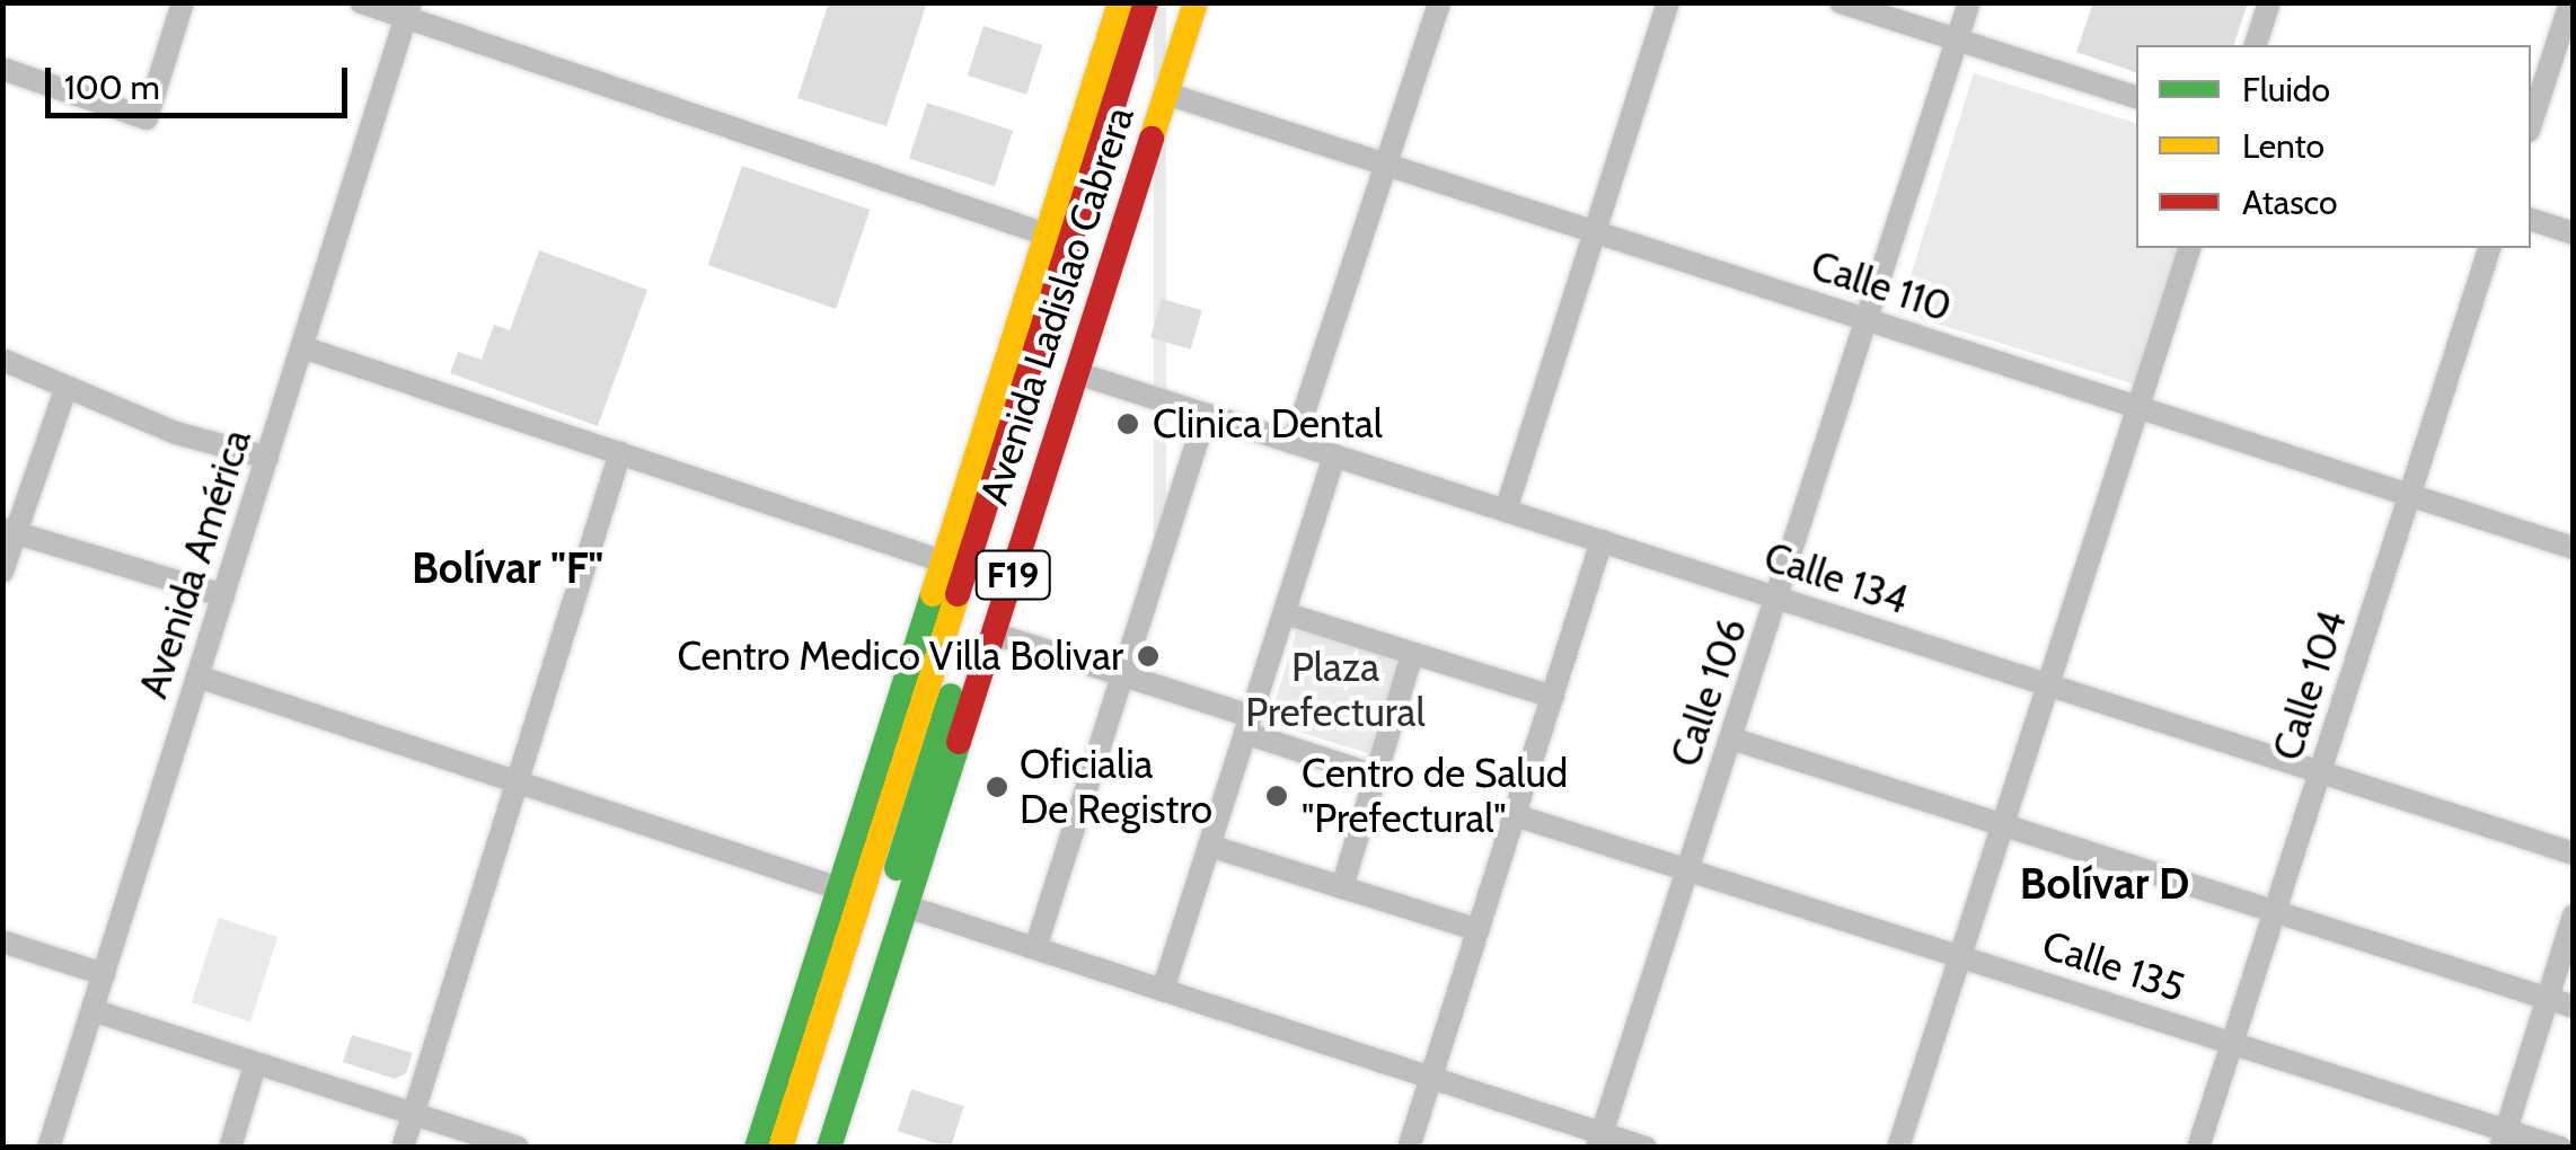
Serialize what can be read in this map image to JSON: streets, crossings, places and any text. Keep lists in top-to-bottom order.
{
  "streets": {
    "main road": ["Avenida Ladislao Cabrera", "F19"],
    "street": [
      "Calle 110",
      "Avenida América",
      "Calle 134",
      "Calle 104",
      "Calle 106",
      "Calle 135"
    ]
  },
  "crossings": [
    ["Calle 110", "Avenida Ladislao Cabrera"],
    ["Calle 110", "Calle 104"],
    ["Calle 110", "Calle 106"],
    ["Avenida Ladislao Cabrera", "Calle 134"],
    ["Calle 134", "Calle 104"],
    ["Calle 134", "Calle 106"],
    ["Calle 104", "Calle 135"],
    ["Calle 106", "Calle 135"]
  ],
  "districts": ["Bolívar \"F\"", "Bolívar D"],
  "parks": ["Plaza Prefectural"],
  "places": [
    "Clinica Dental",
    "Centro Medico Villa Bolivar",
    "Oficialia De Registro",
    "Centro de Salud \"Prefectural\""
  ],
  "legend": ["Fluido", "Lento", "Atasco"],
  "scale_bar": "100 m"
}
